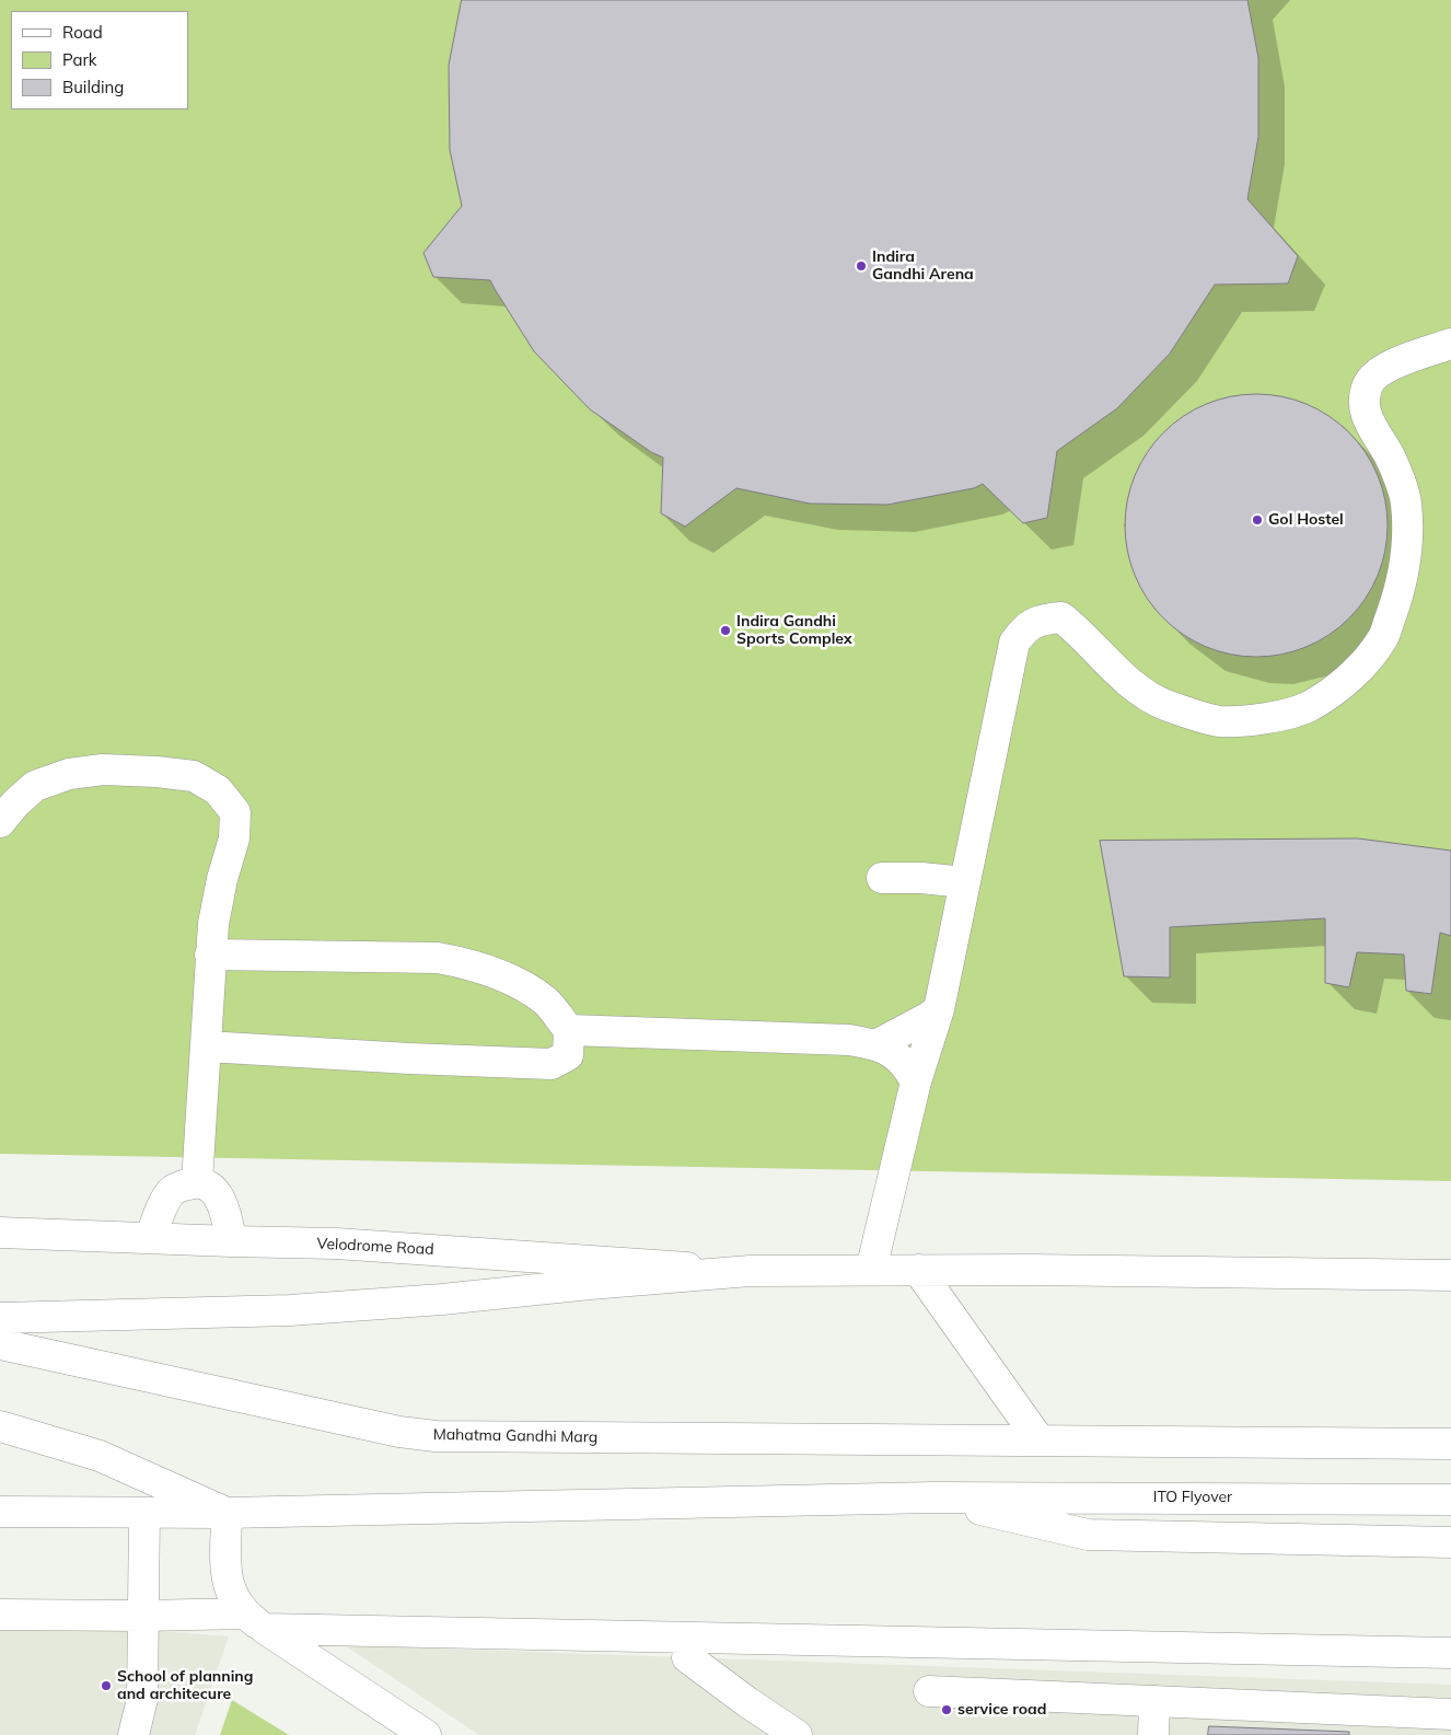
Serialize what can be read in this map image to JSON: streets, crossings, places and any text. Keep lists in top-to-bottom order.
{
  "streets": {
    "main road": ["Velodrome Road", "Mahatma Gandhi Marg", "ITO Flyover"]
  },
  "places": [
    "Indira Gandhi Arena",
    "Gol Hostel",
    "Indira Gandhi Sports Complex",
    "School of planning and architecure",
    "service road"
  ],
  "legend": ["Road", "Park", "Building"]
}
